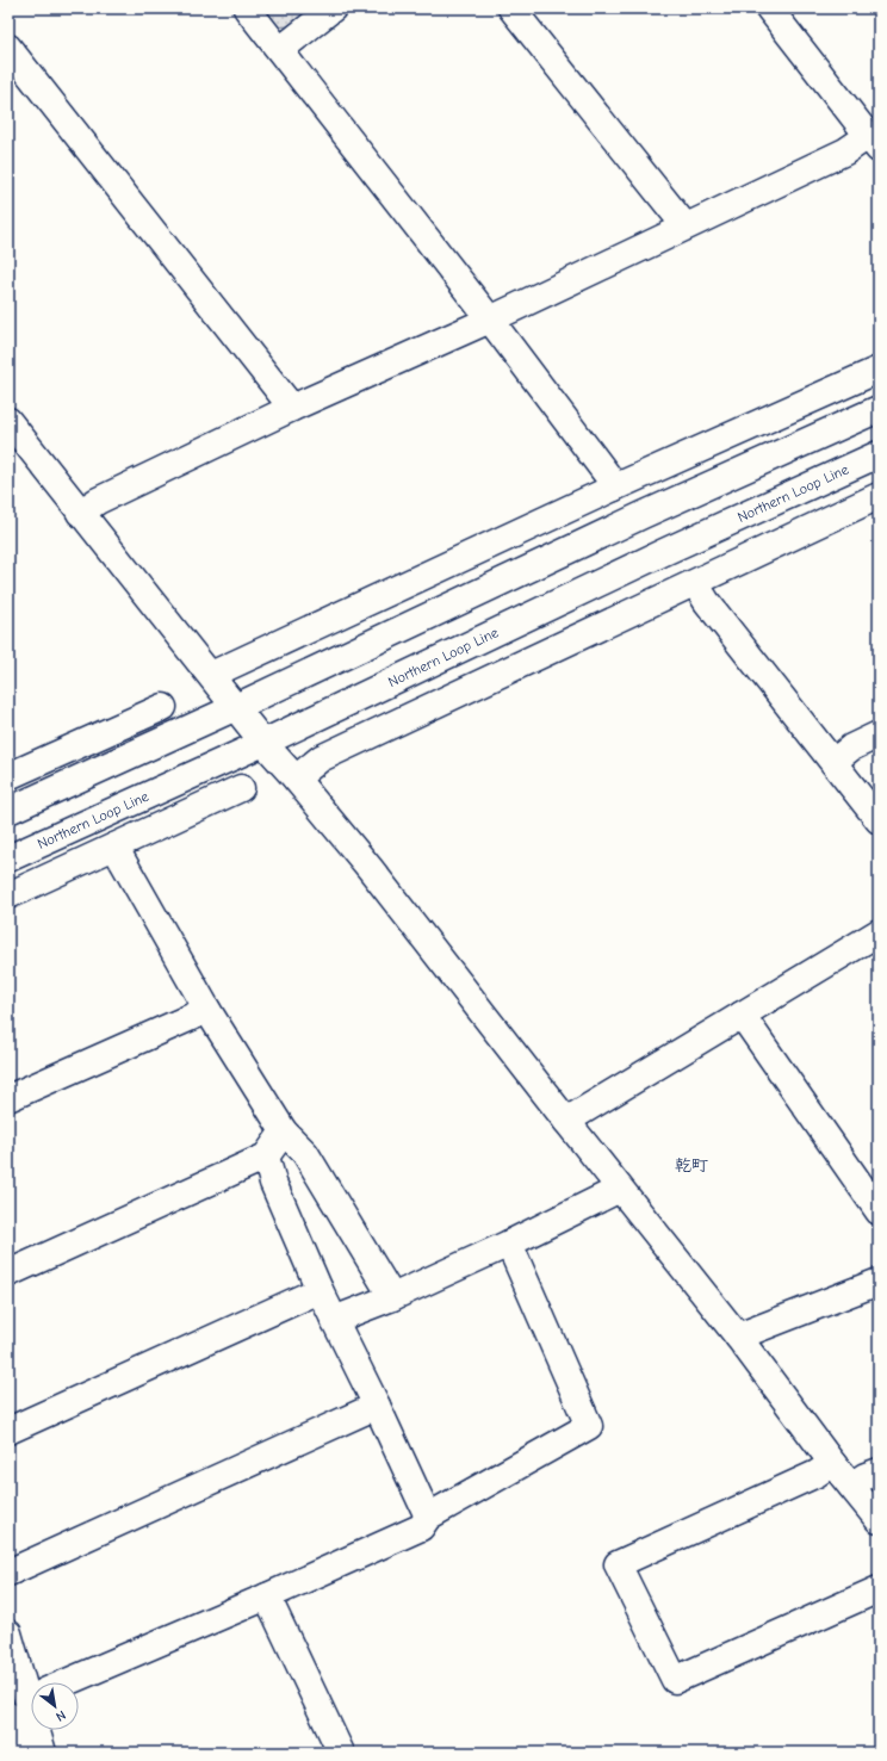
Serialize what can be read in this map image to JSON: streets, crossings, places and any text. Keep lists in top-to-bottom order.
{
  "streets": {
    "street": ["Northern Loop Line"]
  },
  "districts": ["乾町"],
  "north": "bottom right"
}
